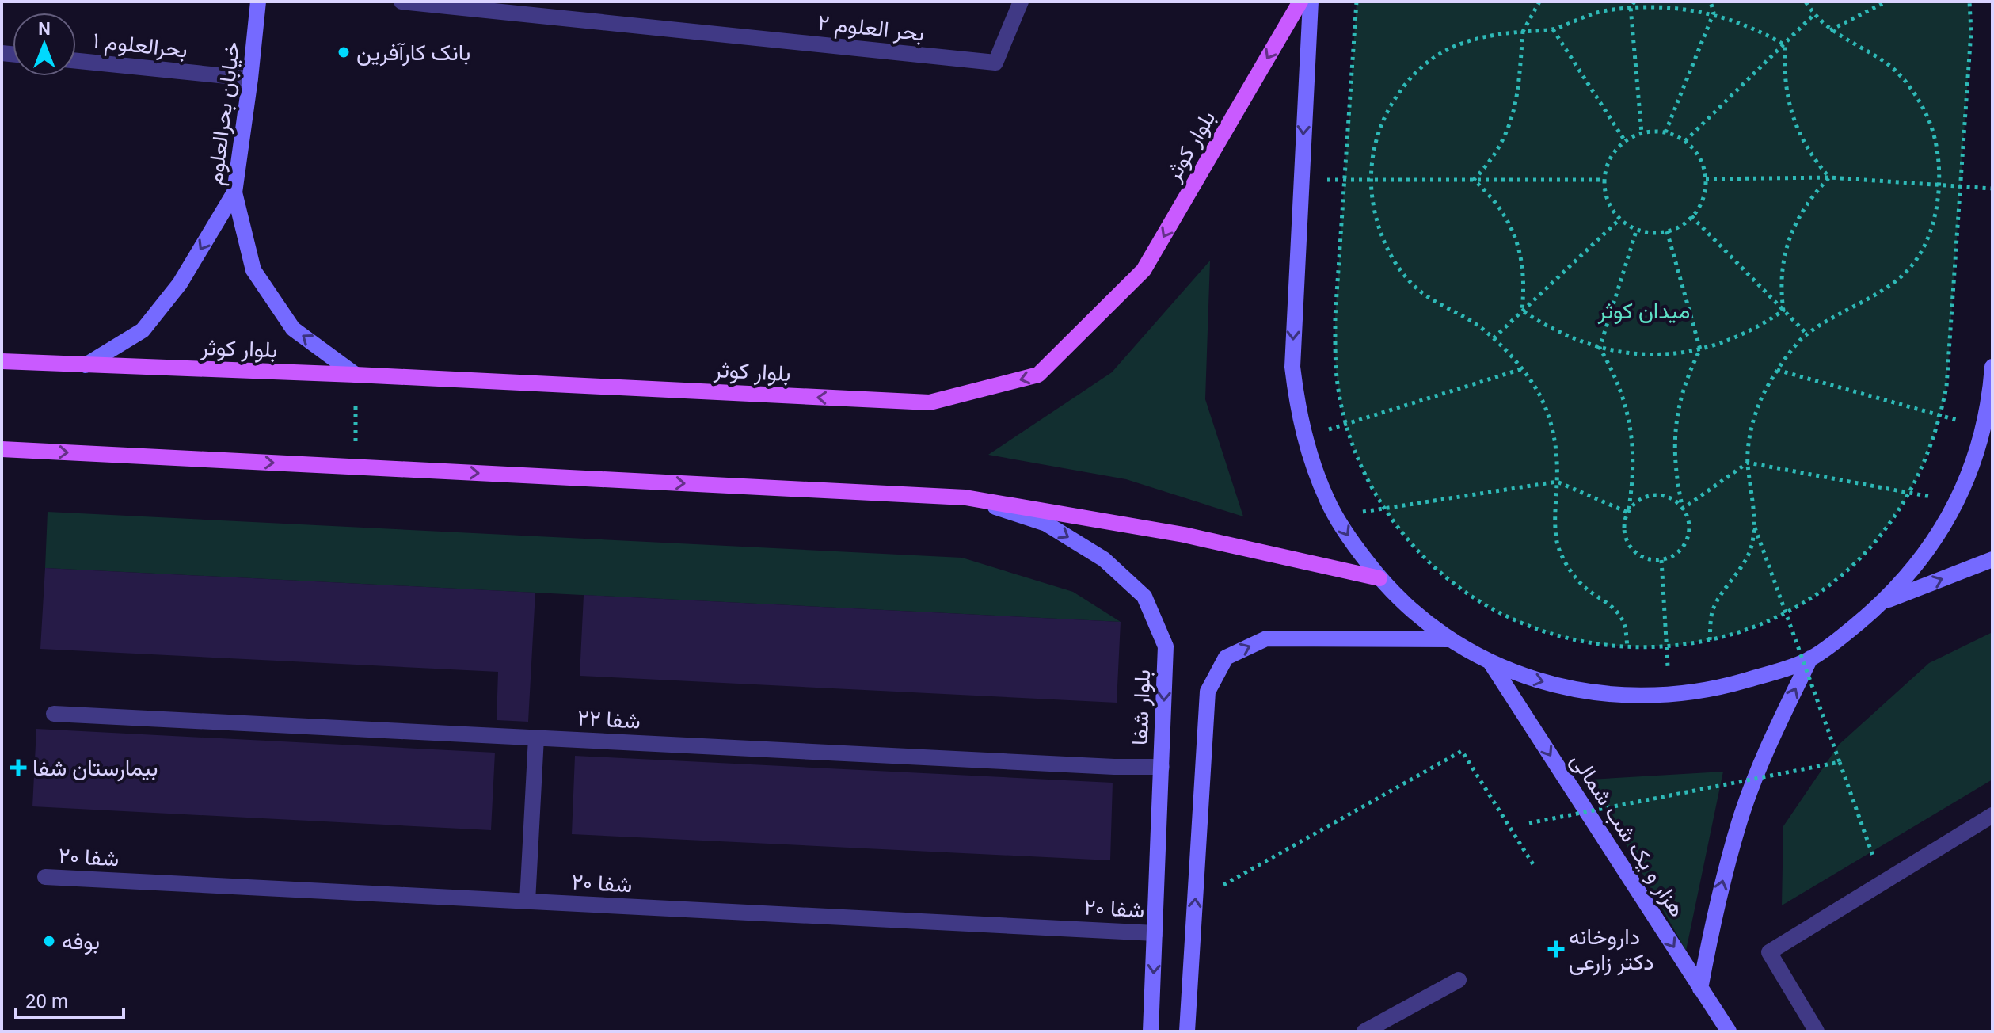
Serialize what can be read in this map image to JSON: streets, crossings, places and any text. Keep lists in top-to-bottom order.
{
  "streets": {
    "main road": ["بلوار کوثر"],
    "street": [
      "بحر العلوم ۲",
      "بحرالعلوم ۱",
      "خیابان بحرالعلوم",
      "بلوار شفا",
      "شفا ۲۲",
      "هزار و یک شب شمالی",
      "شفا ۲۰"
    ]
  },
  "crossings": [
    ["بحرالعلوم ۱", "خیابان بحرالعلوم"],
    ["خیابان بحرالعلوم", "بلوار کوثر"],
    ["بلوار شفا", "شفا ۲۲"],
    ["بلوار شفا", "شفا ۲۰"]
  ],
  "one_way": ["خیابان بحرالعلوم", "بلوار شفا", "هزار و یک شب شمالی"],
  "parks": ["میدان کوثر"],
  "places": {
    "other": ["بانک کارآفرین", "بوفه"],
    "health": ["بیمارستان شفا", "داروخانه دکتر زارعی"]
  },
  "scale_bar": "20 m",
  "north": "top"
}
